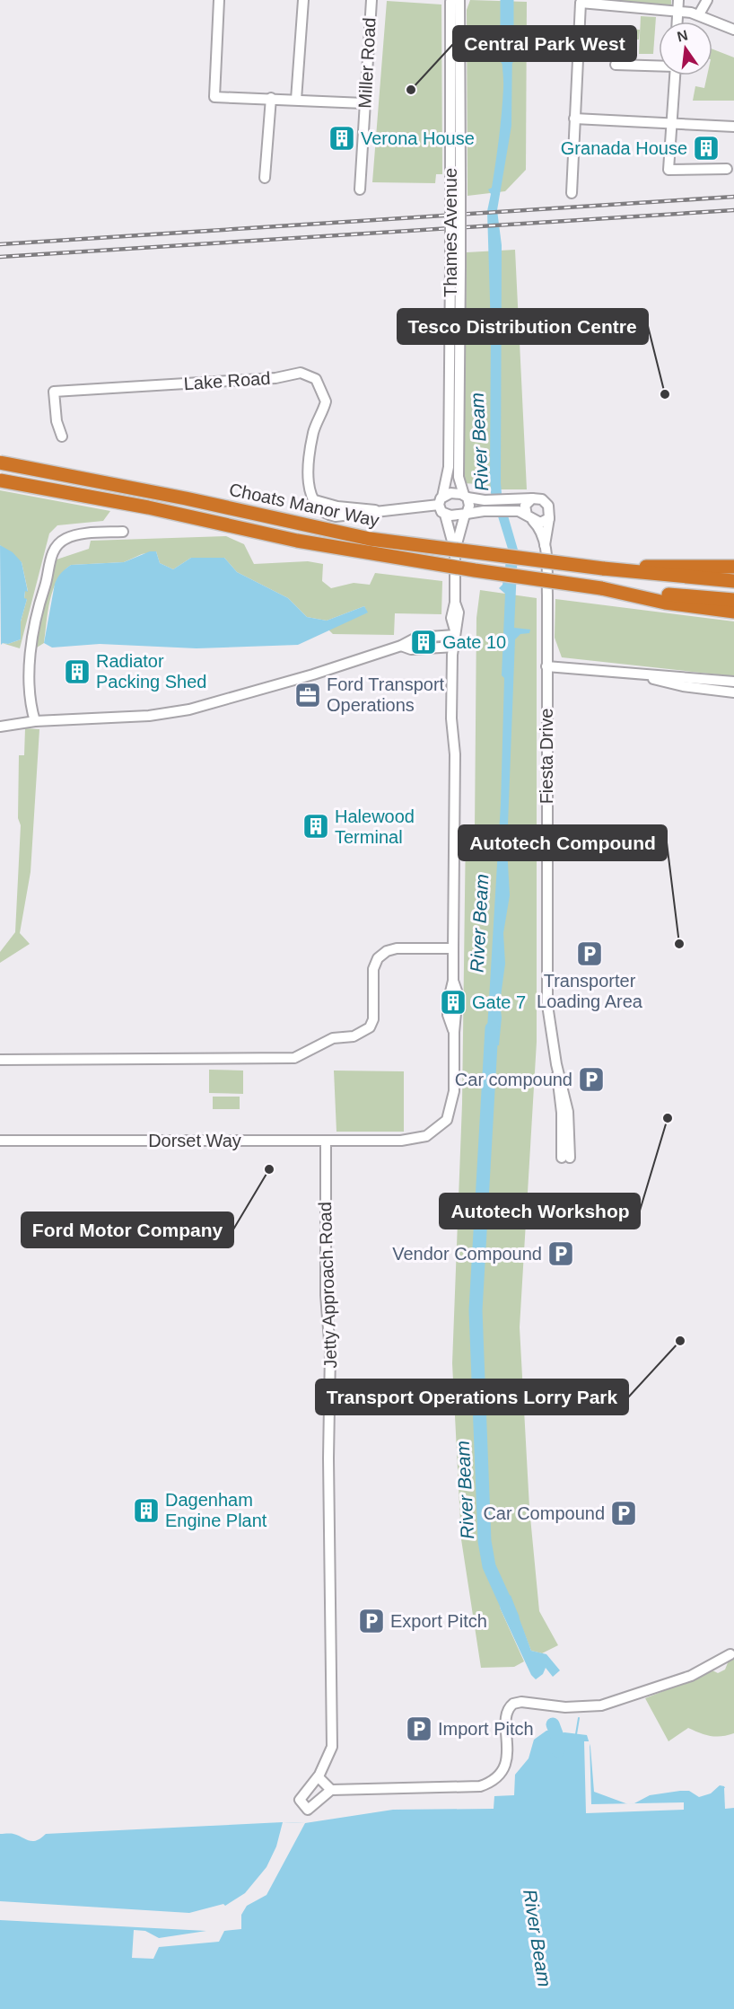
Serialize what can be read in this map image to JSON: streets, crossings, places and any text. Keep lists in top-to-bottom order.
{
  "streets": {
    "highway": ["Choats Manor Way"],
    "street": [
      "Miller Road",
      "Thames Avenue",
      "Lake Road",
      "Fiesta Drive",
      "Dorset Way",
      "Jetty Approach Road"
    ]
  },
  "crossings": [
    ["Thames Avenue", "Lake Road"],
    ["Dorset Way", "Jetty Approach Road"]
  ],
  "water": ["River Beam"],
  "places": {
    "other": [
      "Central Park West",
      "Tesco Distribution Centre",
      "Autotech Compound",
      "Autotech Workshop",
      "Ford Motor Company",
      "Transport Operations Lorry Park"
    ],
    "building": [
      "Verona House",
      "Granada House",
      "Gate 10",
      "Radiator Packing Shed",
      "Halewood Terminal",
      "Gate 7",
      "Dagenham Engine Plant"
    ],
    "office": ["Ford Transport Operations"],
    "parking": [
      "Transporter Loading Area",
      "Car compound",
      "Vendor Compound",
      "Car Compound",
      "Export Pitch",
      "Import Pitch"
    ]
  },
  "north": "top"
}
